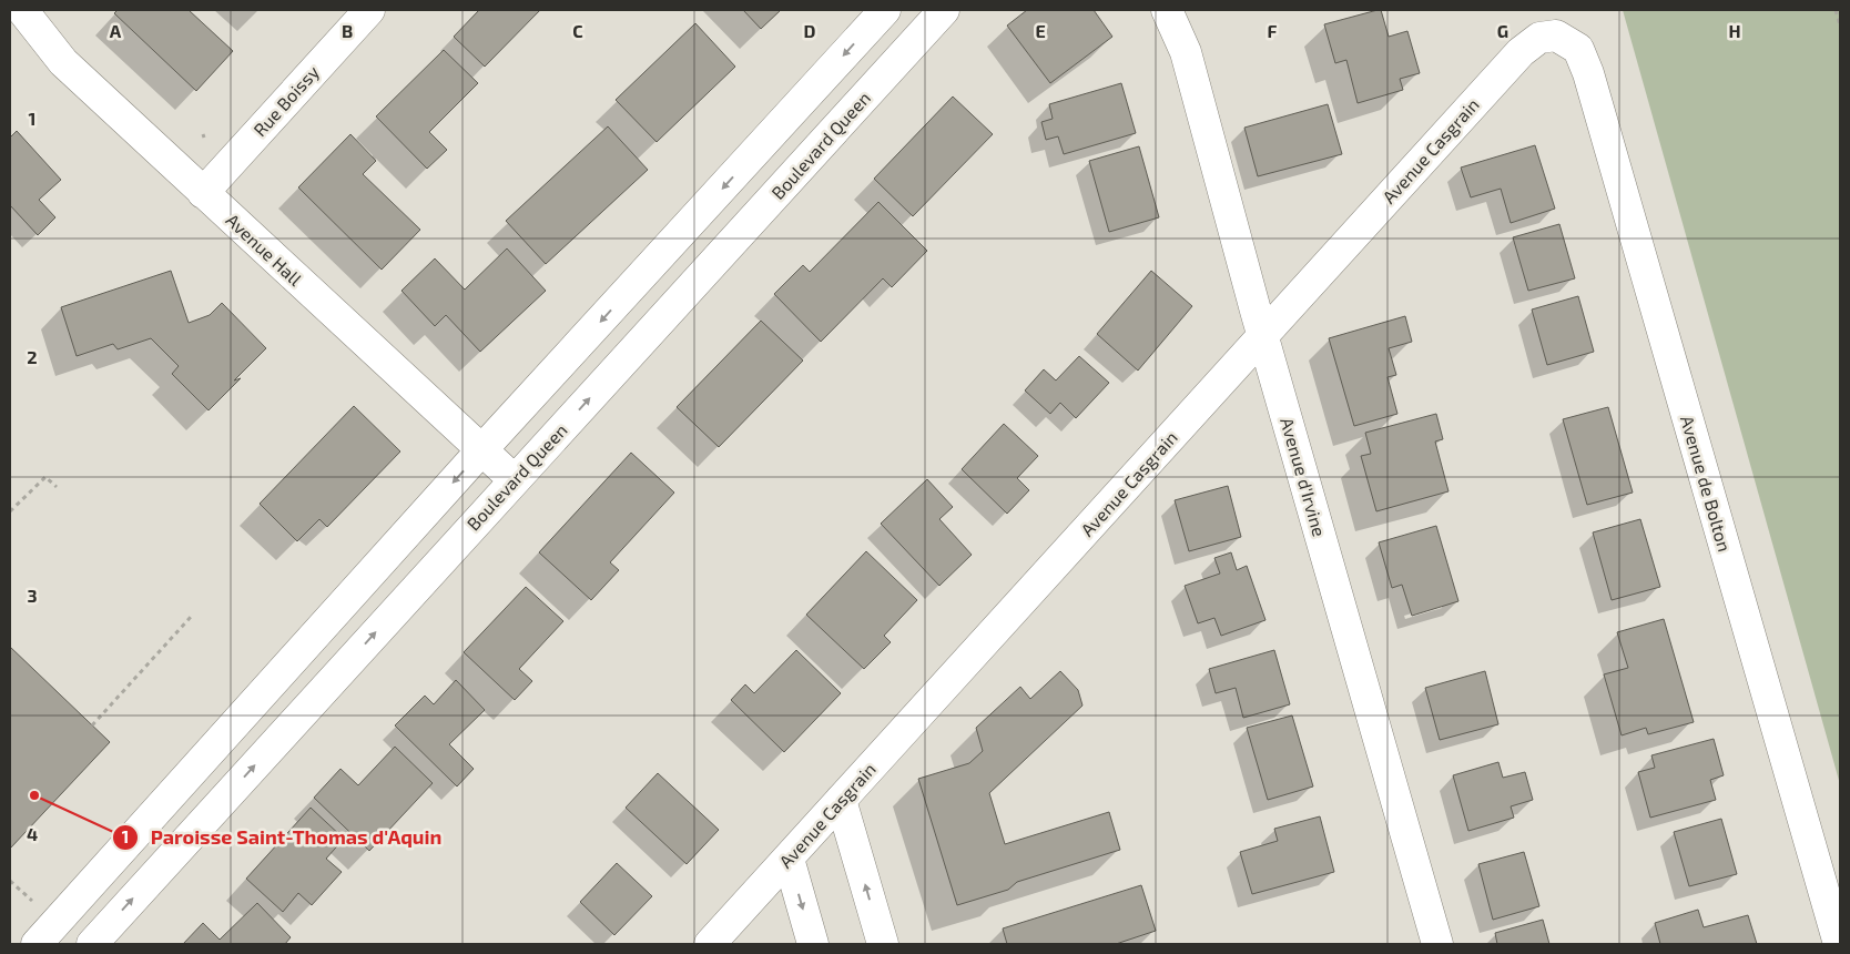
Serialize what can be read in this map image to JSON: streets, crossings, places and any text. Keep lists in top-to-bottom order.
{
  "streets": {
    "street": [
      "Rue Boissy",
      "Boulevard Queen",
      "Avenue Casgrain",
      "Avenue Hall",
      "Avenue d'Irvine",
      "Avenue de Bolton"
    ]
  },
  "crossings": [
    ["Rue Boissy", "Avenue Hall"],
    ["Boulevard Queen", "Avenue Hall"],
    ["Avenue Casgrain", "Avenue d'Irvine"],
    ["Avenue Casgrain", "Avenue de Bolton"]
  ],
  "places": ["Paroisse Saint-Thomas d'Aquin"],
  "grid": {
    "columns": [
      "A",
      "B",
      "C",
      "D",
      "E",
      "F",
      "G",
      "H"
    ],
    "rows": [
      "1",
      "2",
      "3",
      "4"
    ]
  }
}
